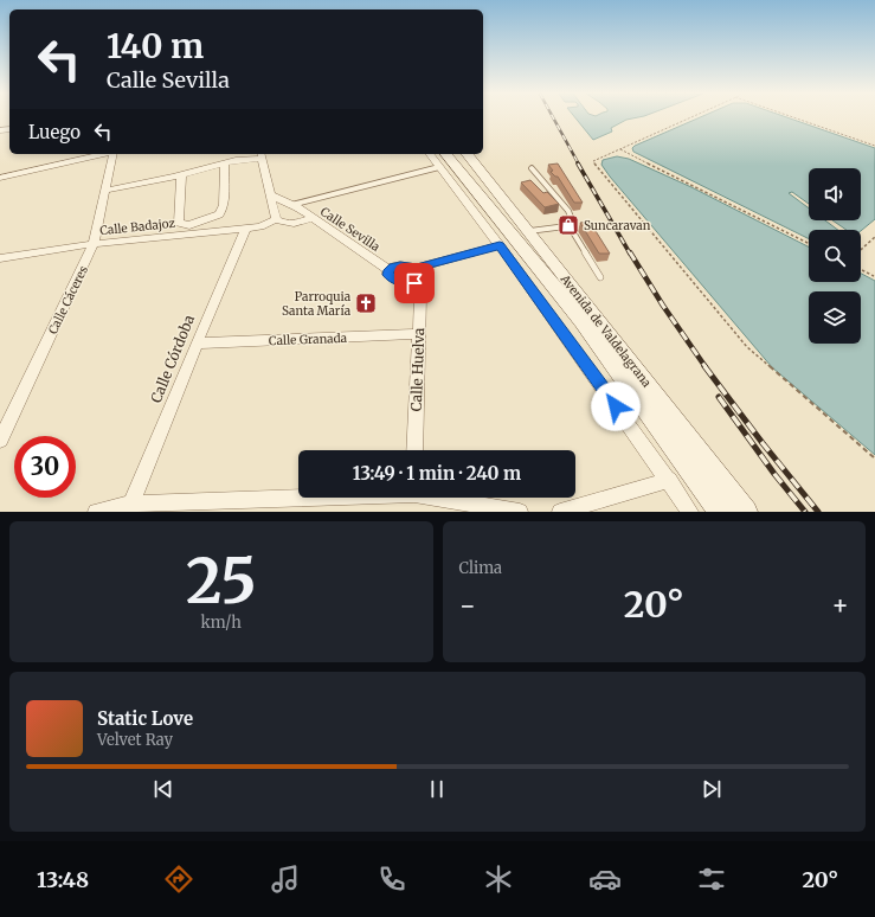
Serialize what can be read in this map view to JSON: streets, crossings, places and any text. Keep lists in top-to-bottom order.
{
  "streets": {
    "main road": ["Avenida de Valdelagrana"],
    "street": [
      "Calle Badajoz",
      "Calle Sevilla",
      "Calle Cáceres",
      "Calle Granada",
      "Calle Córdoba",
      "Calle Huelva"
    ]
  },
  "crossings": [
    ["Calle Badajoz", "Calle Cáceres"],
    ["Calle Badajoz", "Calle Córdoba"],
    ["Calle Sevilla", "Calle Huelva"],
    ["Calle Granada", "Calle Córdoba"],
    ["Calle Granada", "Calle Huelva"]
  ],
  "places": {
    "shop": ["Suncaravan"],
    "church": ["Parroquia Santa María"]
  },
  "page": {
    "turn": ["140 m", "Calle Sevilla"],
    "then": "Luego",
    "limit": "30",
    "trip": "13:49 · 1 min · 240 m",
    "tile": [
      ["25", "km/h"],
      "Clima"
    ],
    "heat": ["−", "20°", "+"],
    "song": ["Static Love", "Velvet Ray"],
    "tabs": ["13:48", "20°"]
  }
}
